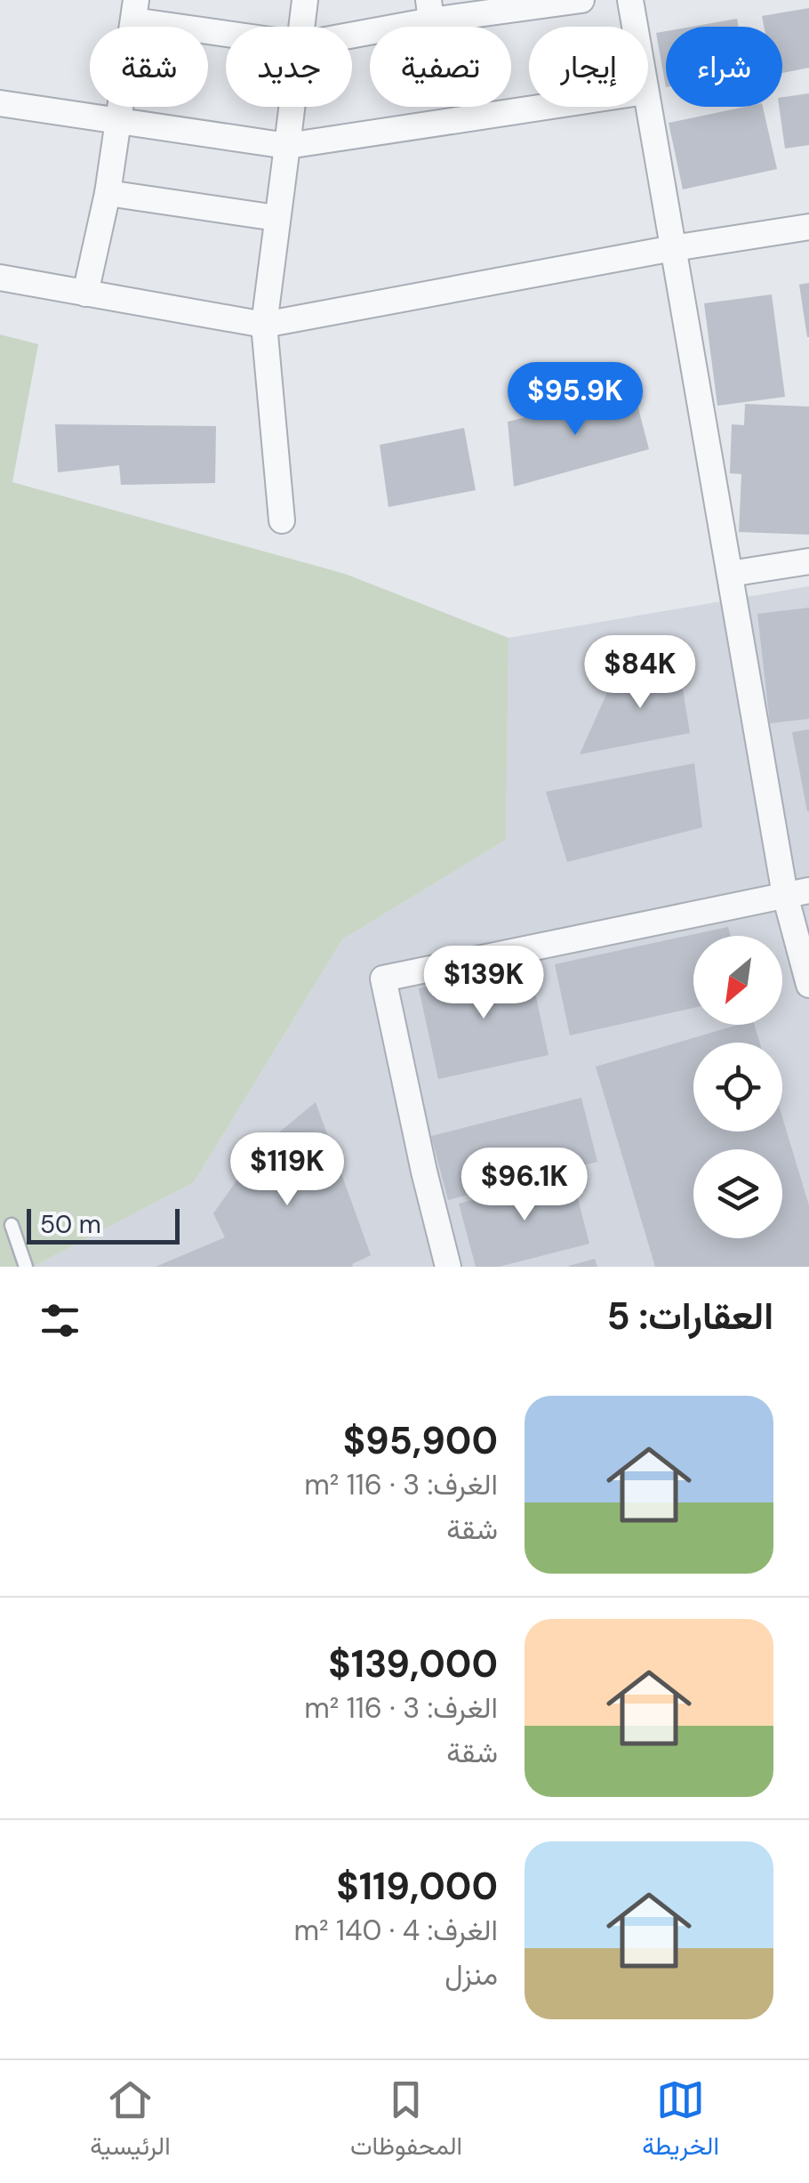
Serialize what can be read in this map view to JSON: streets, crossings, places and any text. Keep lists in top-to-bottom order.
{
  "scale_bar": "50 m",
  "north": "bottom left",
  "page": {
    "chip": [
      "شراء",
      "إيجار",
      "تصفية",
      "جديد",
      "شقة"
    ],
    "price": [
      "$95.9K",
      "$84K",
      "$139K",
      "$119K",
      "$96.1K"
    ],
    "scale": "50 m",
    "heading": "العقارات: 5",
    "list": [
      {
        "name": "$95,900",
        "note": "الغرف: 3 · 116 m² · شقة"
      },
      {
        "name": "$139,000",
        "note": "الغرف: 3 · 116 m² · شقة"
      },
      {
        "name": "$119,000",
        "note": "الغرف: 4 · 140 m² · منزل"
      }
    ],
    "tabs": ["الخريطة", "المحفوظات", "الرئيسية"]
  }
}
